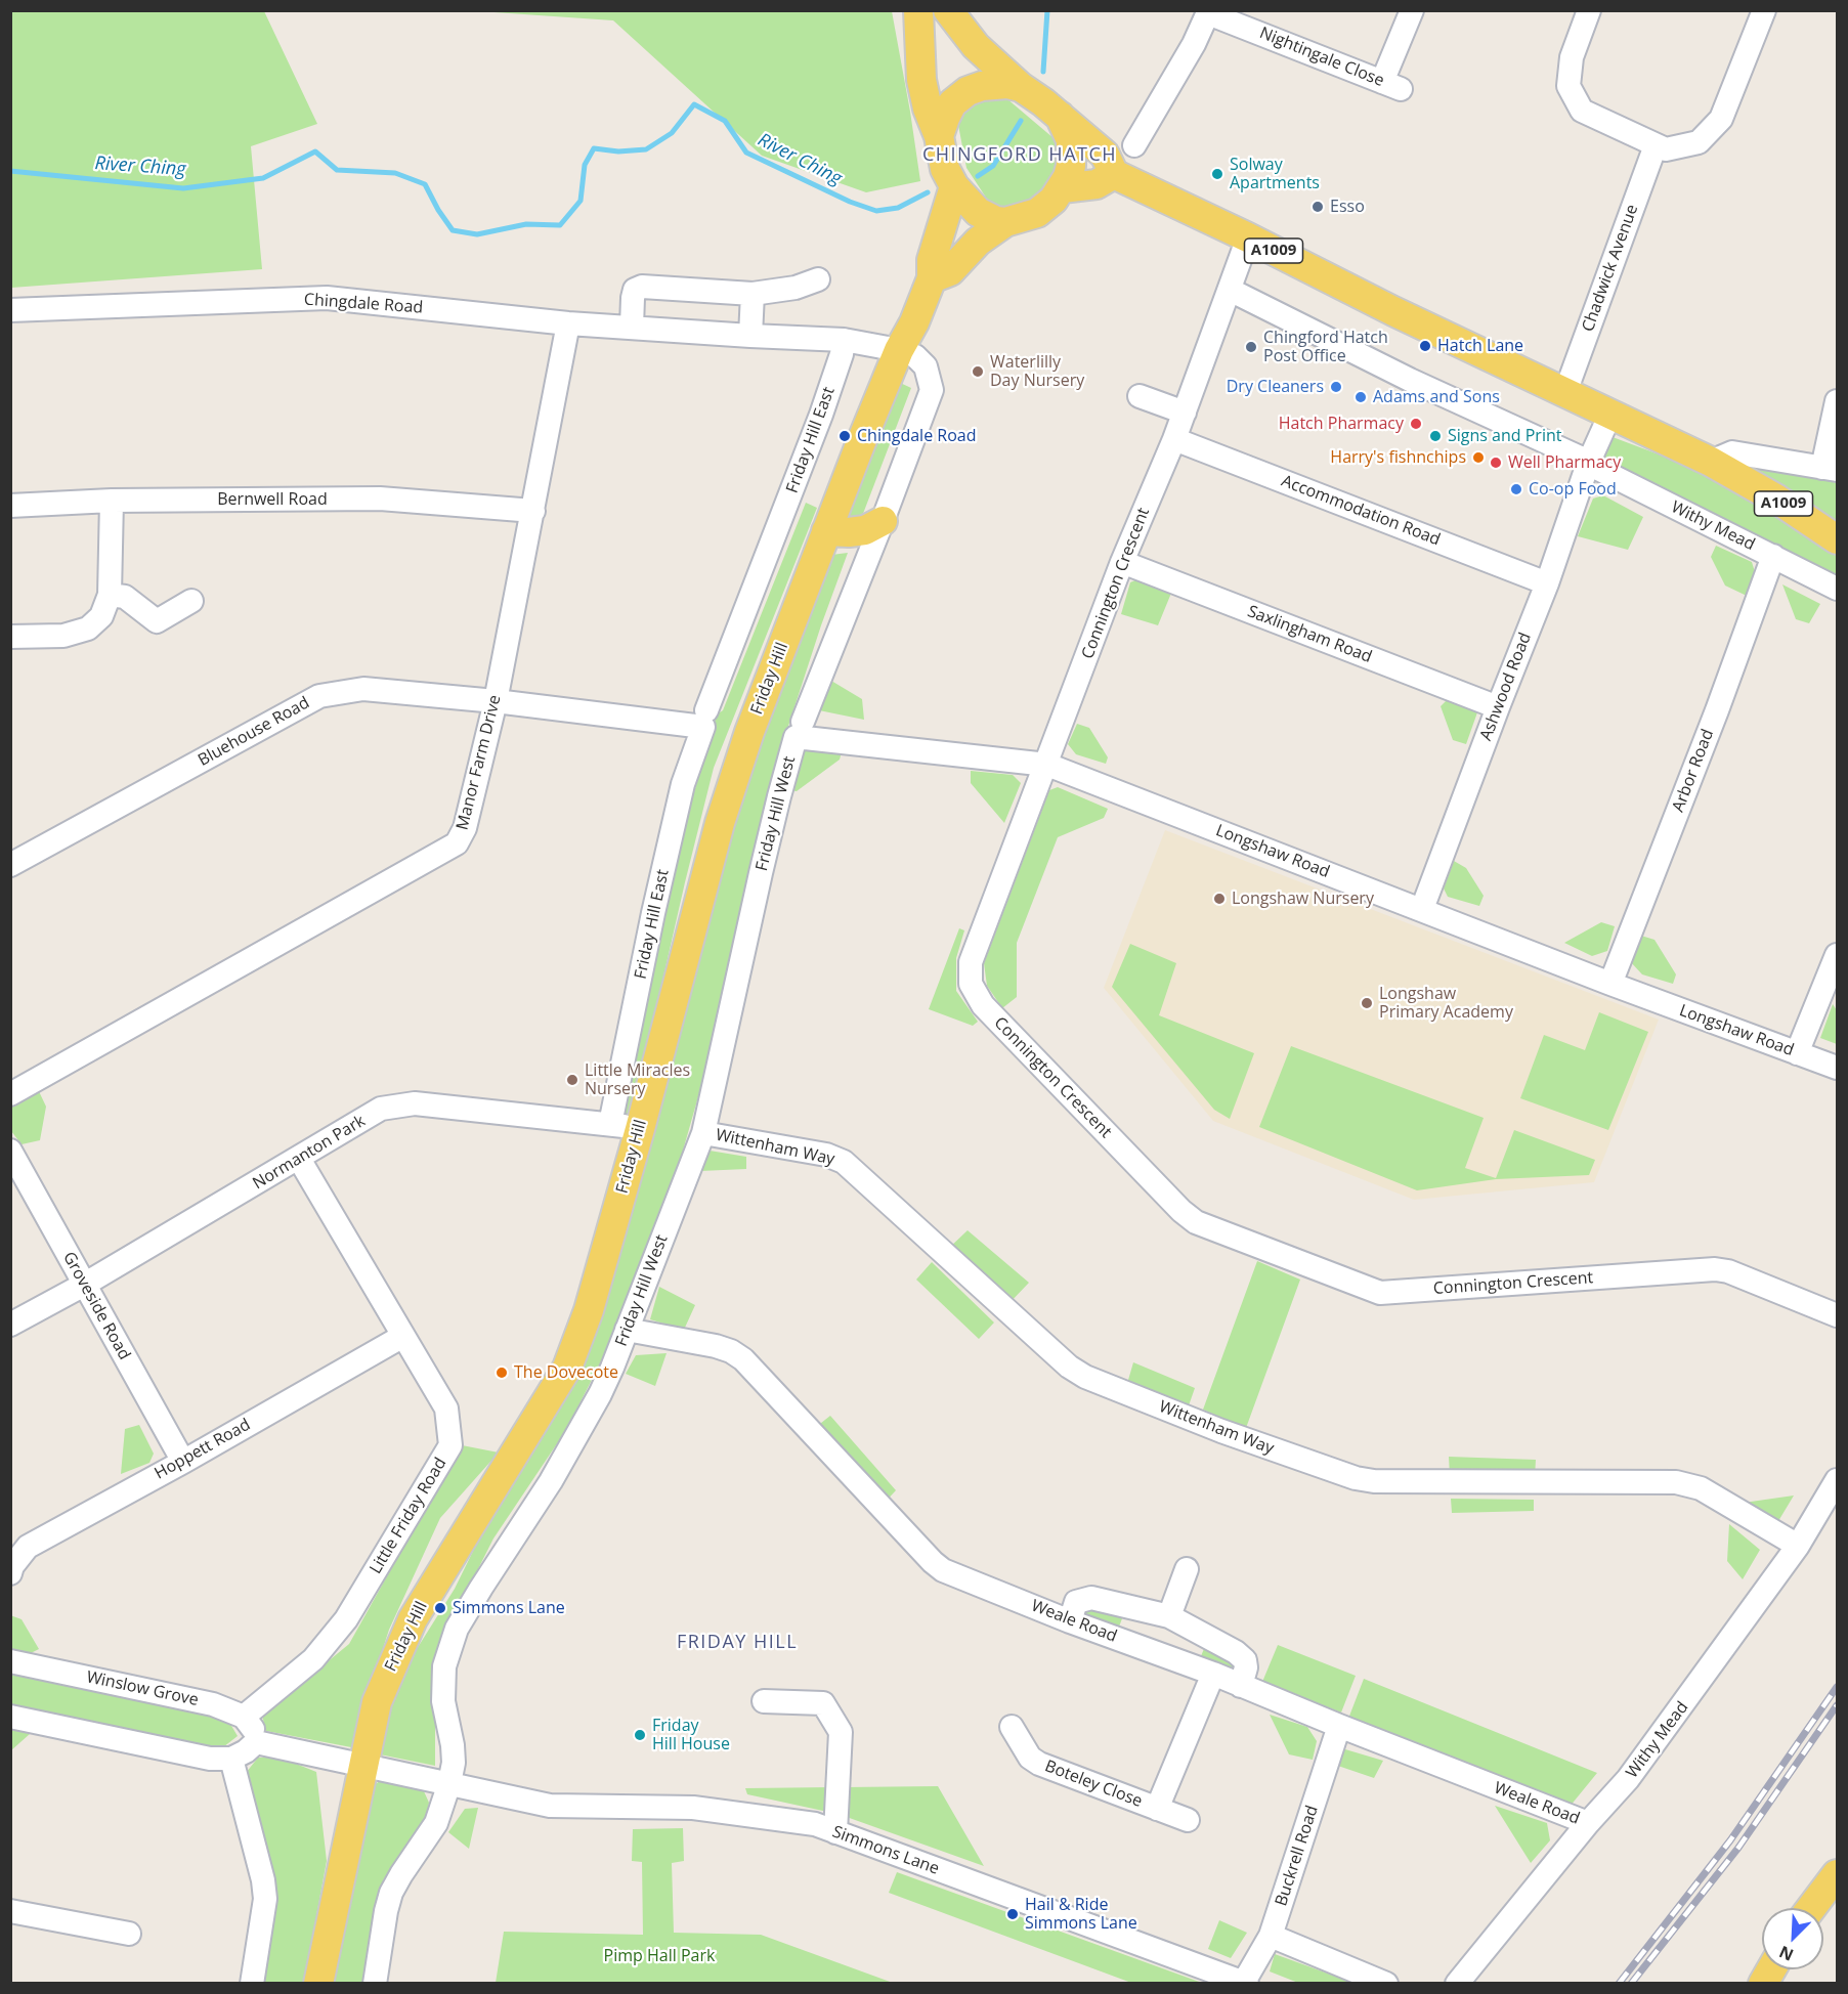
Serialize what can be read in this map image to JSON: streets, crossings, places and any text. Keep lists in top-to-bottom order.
{
  "streets": {
    "main road": ["A1009", "Friday Hill"],
    "street": [
      "Nightingale Close",
      "Chadwick Avenue",
      "Chingdale Road",
      "Friday Hill East",
      "Bernwell Road",
      "Accommodation Road",
      "Withy Mead",
      "Connington Crescent",
      "Saxlingham Road",
      "Ashwood Road",
      "Bluehouse Road",
      "Manor Farm Drive",
      "Arbor Road",
      "Friday Hill West",
      "Longshaw Road",
      "Wittenham Way",
      "Normanton Park",
      "Groveside Road",
      "Hoppett Road",
      "Little Friday Road",
      "Weale Road",
      "Winslow Grove",
      "Boteley Close",
      "Simmons Lane",
      "Buckrell Road"
    ]
  },
  "crossings": [
    ["A1009", "Chadwick Avenue"],
    ["Chingdale Road", "Friday Hill East"],
    ["Chingdale Road", "Friday Hill"],
    ["Chingdale Road", "Manor Farm Drive"],
    ["Chingdale Road", "Friday Hill West"],
    ["Friday Hill East", "Bluehouse Road"],
    ["Friday Hill East", "Normanton Park"],
    ["Bernwell Road", "Manor Farm Drive"],
    ["Accommodation Road", "Connington Crescent"],
    ["Accommodation Road", "Ashwood Road"],
    ["Withy Mead", "Ashwood Road"],
    ["Withy Mead", "Arbor Road"],
    ["Withy Mead", "Wittenham Way"],
    ["Withy Mead", "Weale Road"],
    ["Connington Crescent", "Saxlingham Road"],
    ["Connington Crescent", "Longshaw Road"],
    ["Saxlingham Road", "Ashwood Road"],
    ["Friday Hill", "Friday Hill West"],
    ["Friday Hill", "Normanton Park"],
    ["Friday Hill", "Simmons Lane"],
    ["Ashwood Road", "Longshaw Road"],
    ["Bluehouse Road", "Manor Farm Drive"],
    ["Arbor Road", "Longshaw Road"],
    ["Friday Hill West", "Longshaw Road"],
    ["Friday Hill West", "Wittenham Way"],
    ["Friday Hill West", "Weale Road"],
    ["Friday Hill West", "Simmons Lane"],
    ["Normanton Park", "Groveside Road"],
    ["Normanton Park", "Little Friday Road"],
    ["Groveside Road", "Hoppett Road"],
    ["Hoppett Road", "Little Friday Road"],
    ["Little Friday Road", "Winslow Grove"],
    ["Weale Road", "Boteley Close"],
    ["Weale Road", "Buckrell Road"],
    ["Simmons Lane", "Buckrell Road"]
  ],
  "districts": ["CHINGFORD HATCH", "FRIDAY HILL"],
  "water": ["River Ching"],
  "parks": ["Pimp Hall Park"],
  "places": [
    "Solway Apartments",
    "Esso",
    "Hatch Lane",
    "Chingford Hatch Post Office",
    "Waterlilly Day Nursery",
    "Dry Cleaners",
    "Adams and Sons",
    "Hatch Pharmacy",
    "Chingdale Road",
    "Signs and Print",
    "Harry's fishnchips",
    "Well Pharmacy",
    "Co-op Food",
    "Longshaw Nursery",
    "Longshaw Primary Academy",
    "Little Miracles Nursery",
    "The Dovecote",
    "Simmons Lane",
    "Friday Hill House",
    "Hail & Ride Simmons Lane"
  ],
  "north": "bottom left"
}
